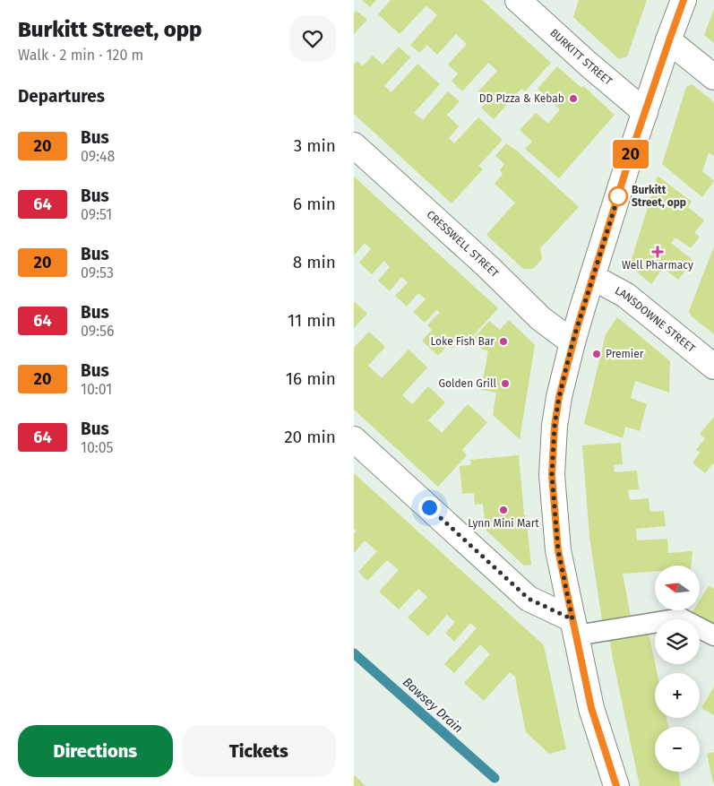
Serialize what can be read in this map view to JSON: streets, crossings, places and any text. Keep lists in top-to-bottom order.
{
  "streets": {
    "street": ["BURKITT STREET", "CRESSWELL STREET", "LANSDOWNE STREET"]
  },
  "water": ["Bawsey Drain"],
  "places": {
    "other": [
      "DD PIzza & Kebab",
      "Burkitt Street, opp",
      "Loke Fish Bar",
      "Premier",
      "Golden Grill",
      "Lynn Mini Mart"
    ],
    "health": ["Well Pharmacy"]
  },
  "lines": ["bus line 20"],
  "north": "left",
  "page": {
    "heading": [
      ["Burkitt Street, opp", "Walk · 2 min · 120 m"],
      "Departures"
    ],
    "on_map": "20",
    "list": [
      {
        "mark": "20",
        "name": "Bus",
        "note": "09:48",
        "value": "3 min"
      },
      {
        "mark": "64",
        "name": "Bus",
        "note": "09:51",
        "value": "6 min"
      },
      {
        "mark": "20",
        "name": "Bus",
        "note": "09:53",
        "value": "8 min"
      },
      {
        "mark": "64",
        "name": "Bus",
        "note": "09:56",
        "value": "11 min"
      },
      {
        "mark": "20",
        "name": "Bus",
        "note": "10:01",
        "value": "16 min"
      },
      {
        "mark": "64",
        "name": "Bus",
        "note": "10:05",
        "value": "20 min"
      }
    ],
    "map_buttons": ["+", "−"],
    "buttons": ["Directions", "Tickets"]
  }
}
